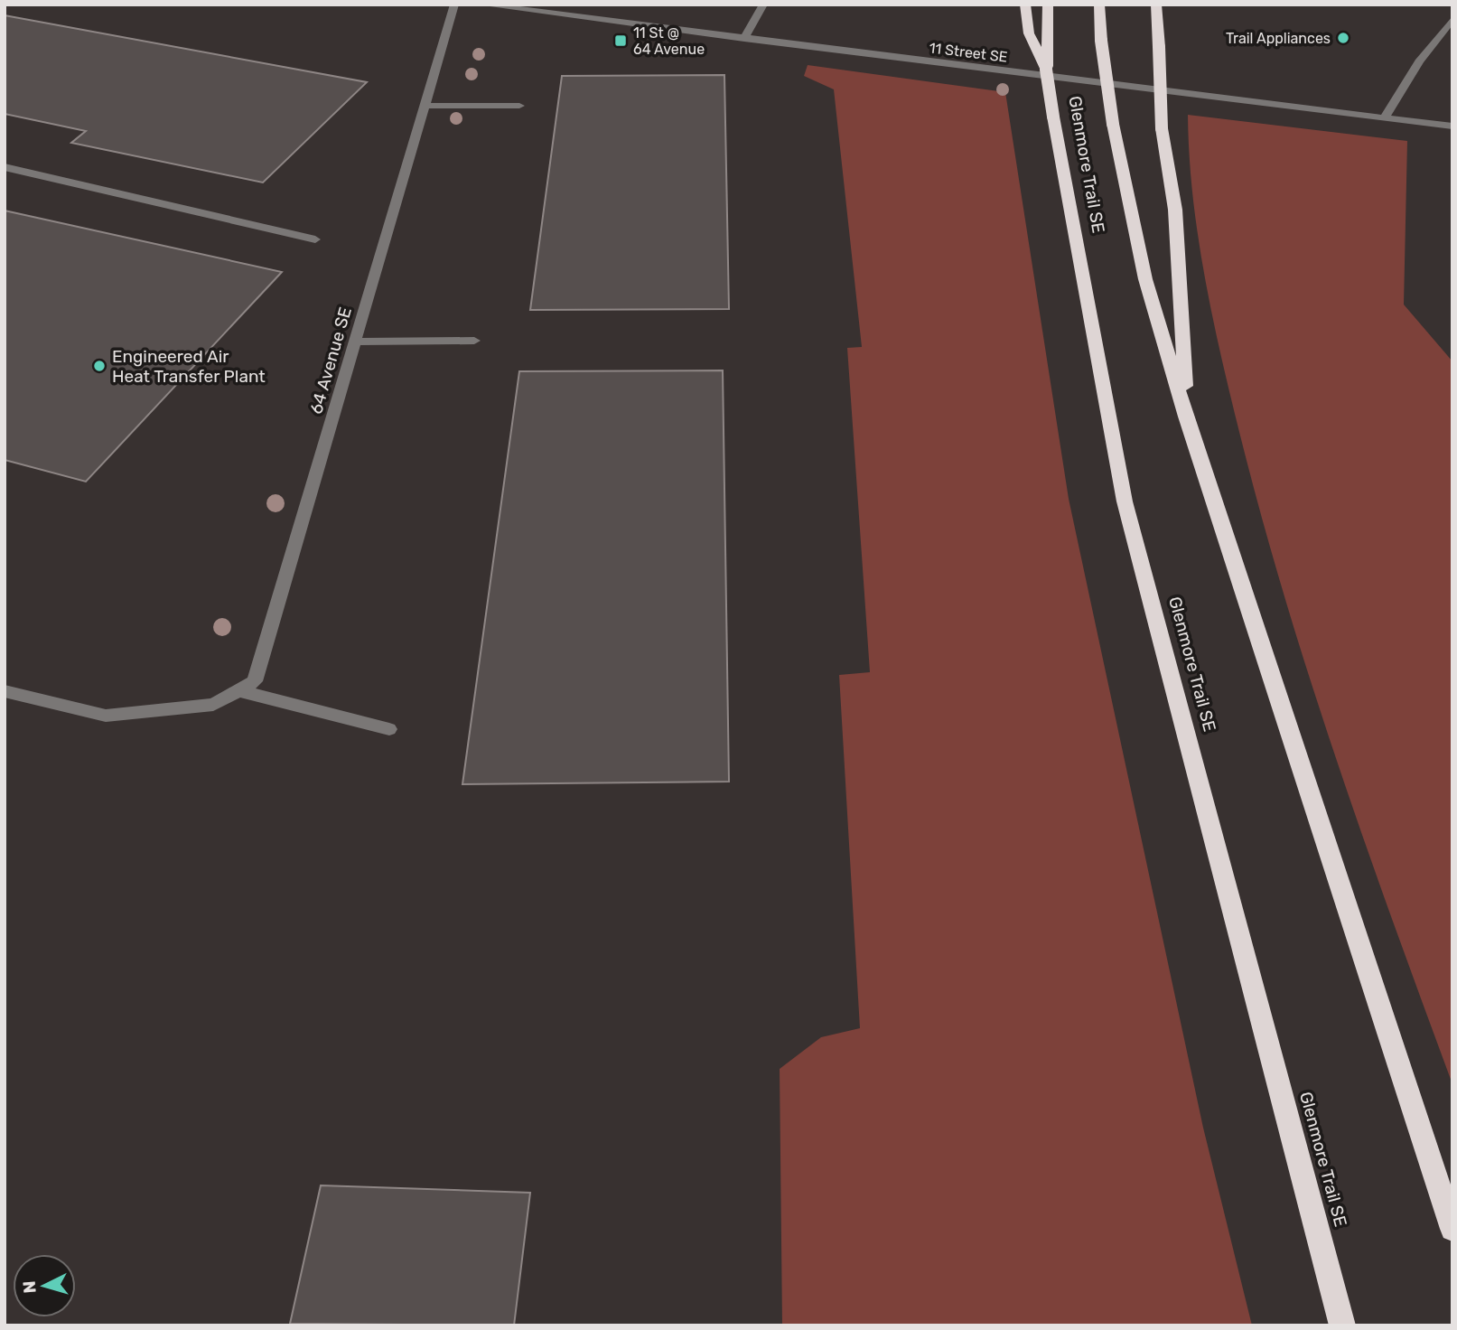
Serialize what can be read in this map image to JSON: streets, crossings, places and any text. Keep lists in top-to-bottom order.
{
  "streets": {
    "highway": ["Glenmore Trail SE"],
    "street": ["11 Street SE", "64 Avenue SE"]
  },
  "places": {
    "other": ["Trail Appliances", "Engineered Air Heat Transfer Plant"],
    "transit": ["11 St @ 64 Avenue"]
  },
  "north": "left"
}
